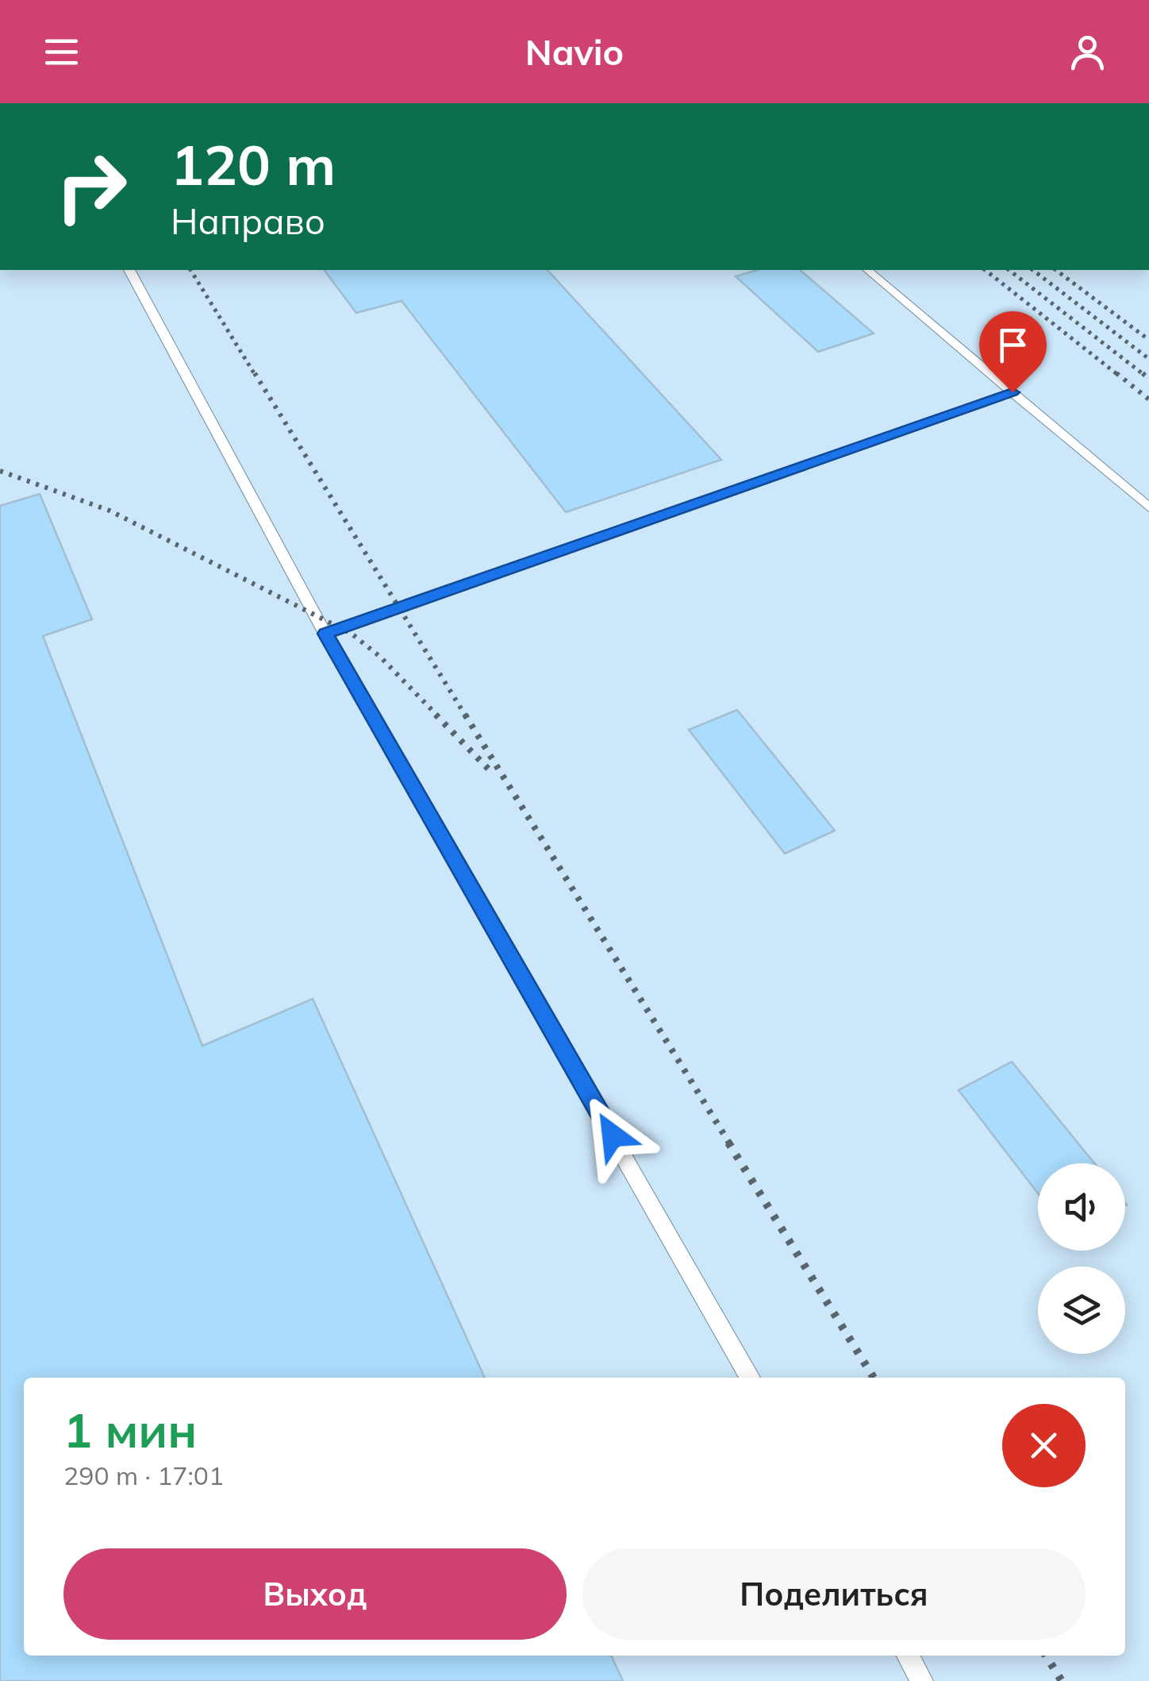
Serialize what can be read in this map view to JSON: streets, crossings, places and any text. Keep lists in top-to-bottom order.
{
  "page": {
    "header": "Navio",
    "turn": ["120 m", "Направо"],
    "heading": ["1 мин", "290 m · 17:01"],
    "buttons": ["Выход", "Поделиться"]
  }
}
